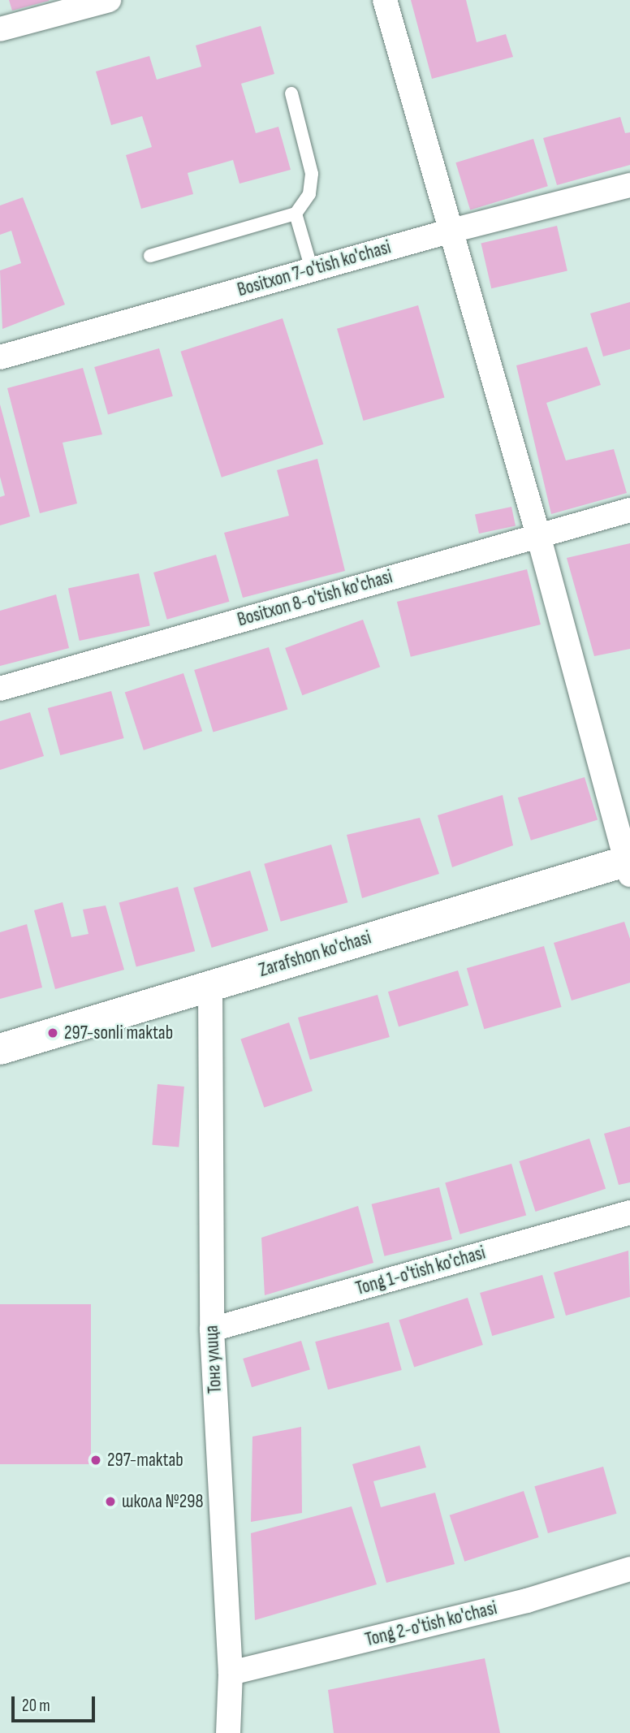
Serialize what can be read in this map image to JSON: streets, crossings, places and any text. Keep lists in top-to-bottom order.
{
  "streets": {
    "street": [
      "Bositxon 7-o'tish ko'chasi",
      "Bositxon 8-o'tish ko'chasi",
      "Zarafshon ko'chasi",
      "Tong 1-o'tish ko'chasi",
      "Тонг улица",
      "Tong 2-o'tish ko'chasi"
    ]
  },
  "crossings": [
    ["Zarafshon ko'chasi", "Тонг улица"],
    ["Tong 1-o'tish ko'chasi", "Тонг улица"],
    ["Тонг улица", "Tong 2-o'tish ko'chasi"]
  ],
  "places": ["297-sonli maktab", "297-maktab", "школа №298"],
  "scale_bar": "20 m"
}
